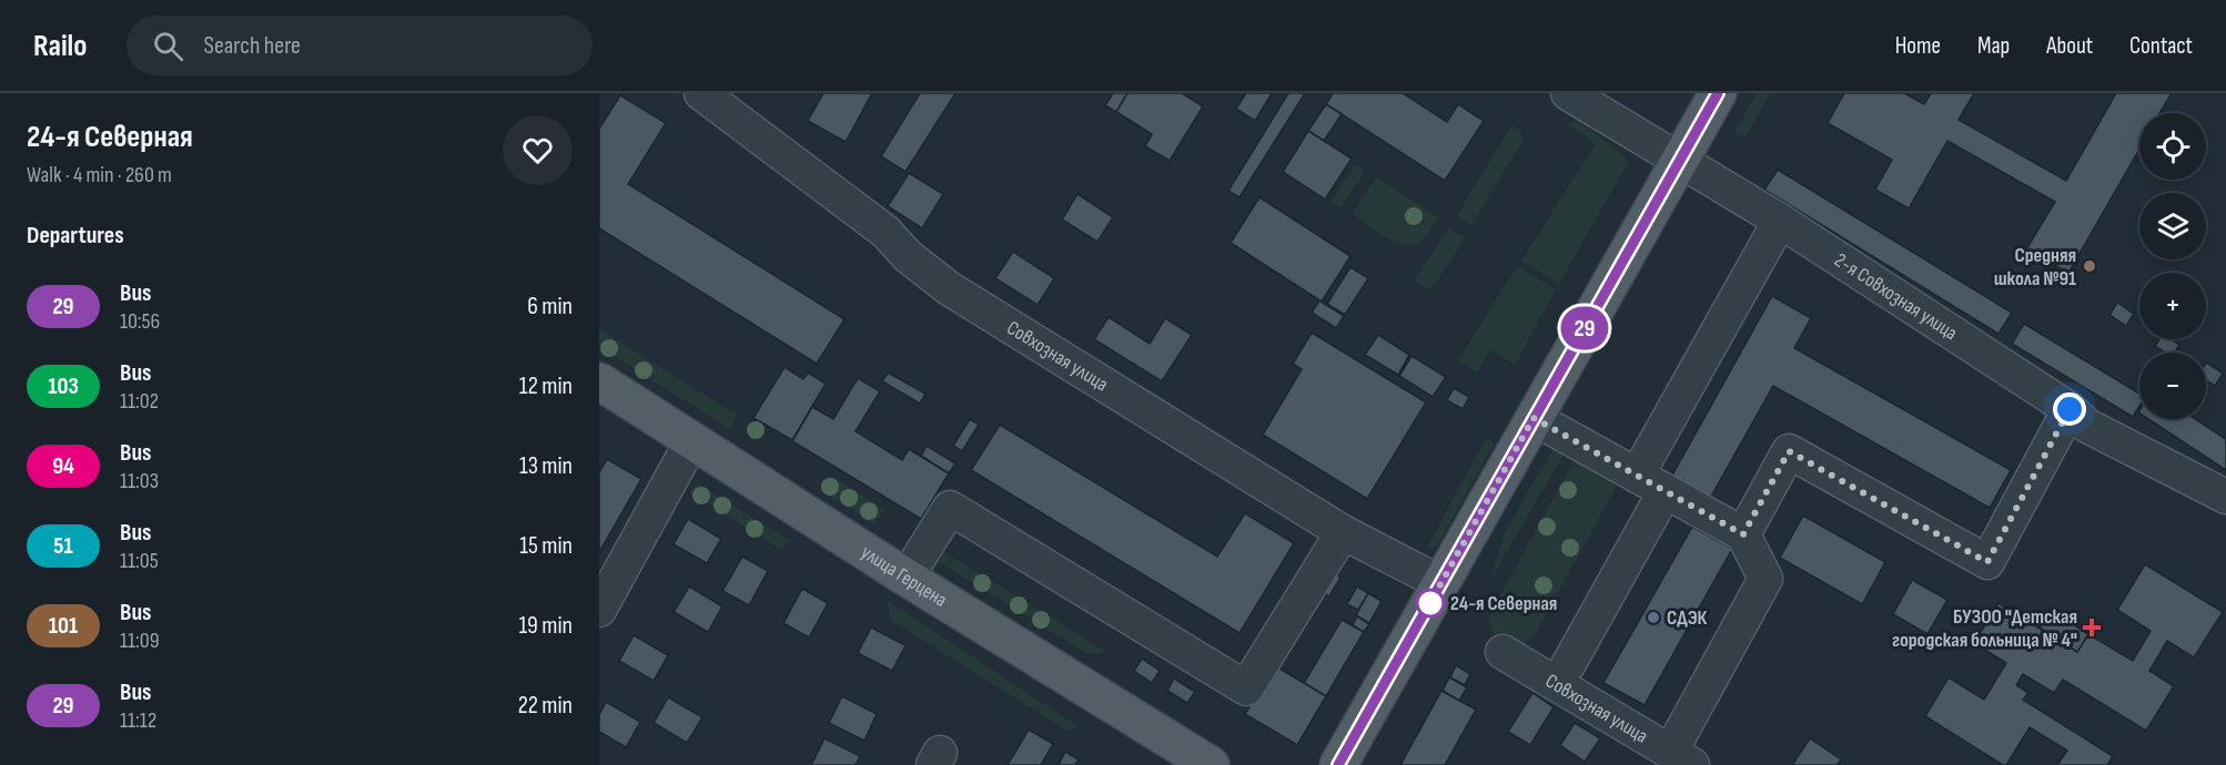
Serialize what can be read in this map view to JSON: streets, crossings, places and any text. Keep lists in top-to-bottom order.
{
  "streets": {
    "main road": ["улица Герцена"],
    "street": ["2-я Совхозная улица", "Совхозная улица"]
  },
  "places": {
    "other": ["Средняя школа №91", "24-я Северная", "СДЭК"],
    "health": ["БУЗОО \"Детская городская больница № 4\""]
  },
  "lines": ["bus line 29"],
  "page": {
    "header": "Railo",
    "search": "Search here",
    "nav": [
      "Home",
      "Map",
      "About",
      "Contact"
    ],
    "heading": [
      ["24-я Северная", "Walk · 4 min · 260 m"],
      "Departures"
    ],
    "on_map": "29",
    "map_buttons": ["+", "−"],
    "list": [
      {
        "mark": "29",
        "name": "Bus",
        "note": "10:56",
        "value": "6 min"
      },
      {
        "mark": "103",
        "name": "Bus",
        "note": "11:02",
        "value": "12 min"
      },
      {
        "mark": "94",
        "name": "Bus",
        "note": "11:03",
        "value": "13 min"
      },
      {
        "mark": "51",
        "name": "Bus",
        "note": "11:05",
        "value": "15 min"
      },
      {
        "mark": "101",
        "name": "Bus",
        "note": "11:09",
        "value": "19 min"
      },
      {
        "mark": "29",
        "name": "Bus",
        "note": "11:12",
        "value": "22 min"
      }
    ]
  }
}
